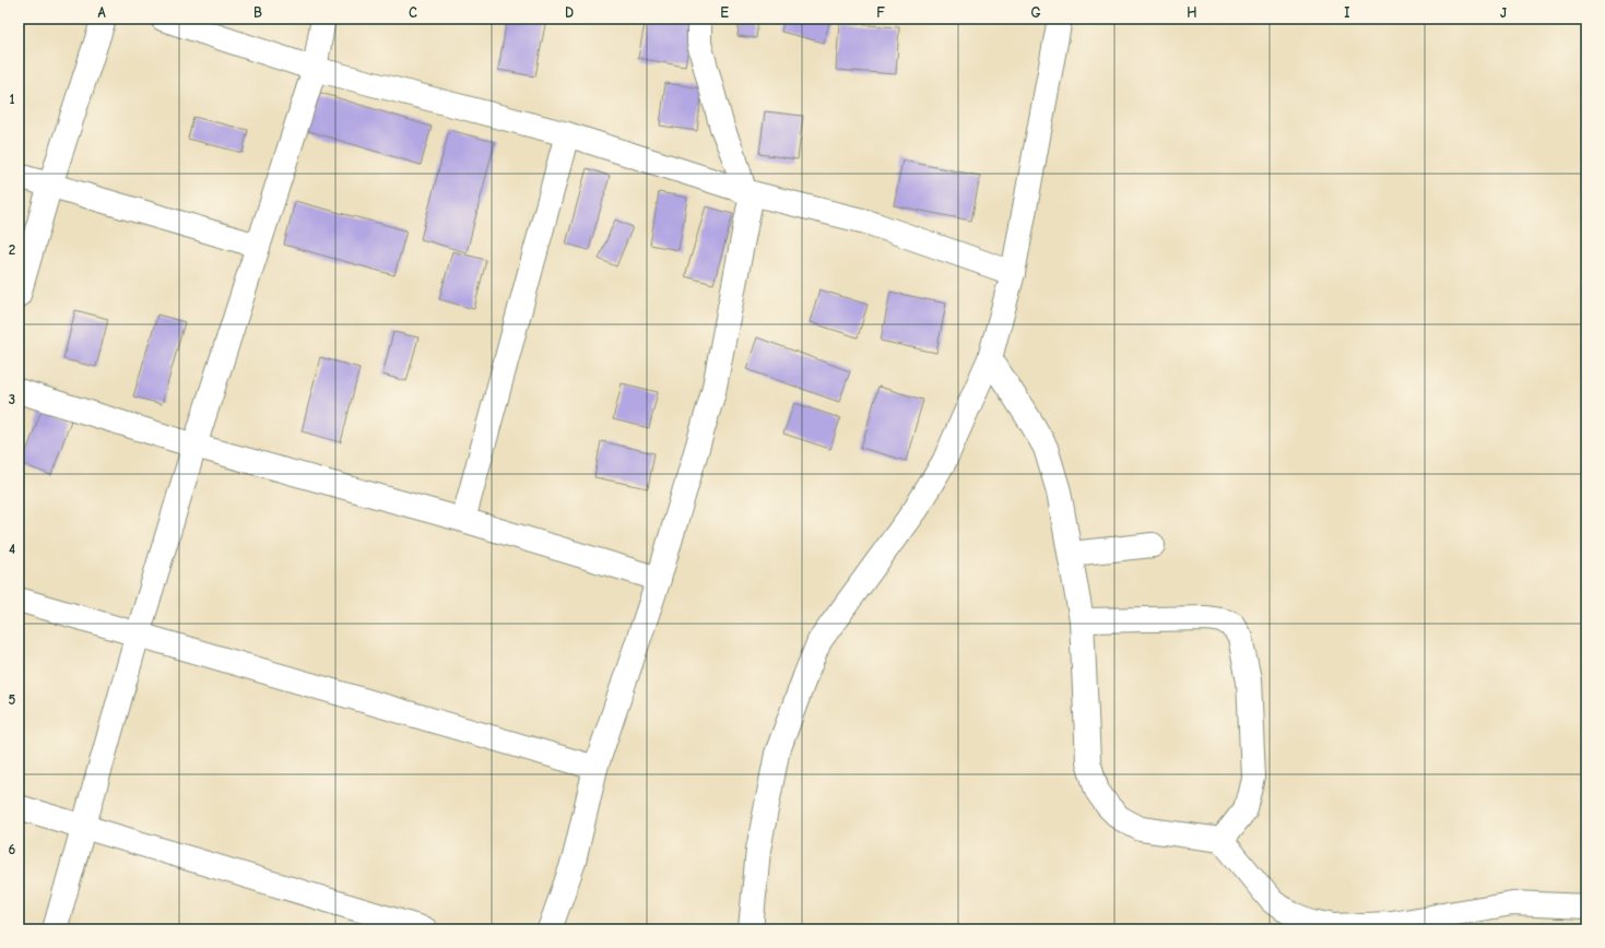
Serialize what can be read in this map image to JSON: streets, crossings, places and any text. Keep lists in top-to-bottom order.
{
  "grid": {
    "columns": [
      "A",
      "B",
      "C",
      "D",
      "E",
      "F",
      "G",
      "H",
      "I",
      "J"
    ],
    "rows": [
      "1",
      "2",
      "3",
      "4",
      "5",
      "6"
    ]
  }
}
